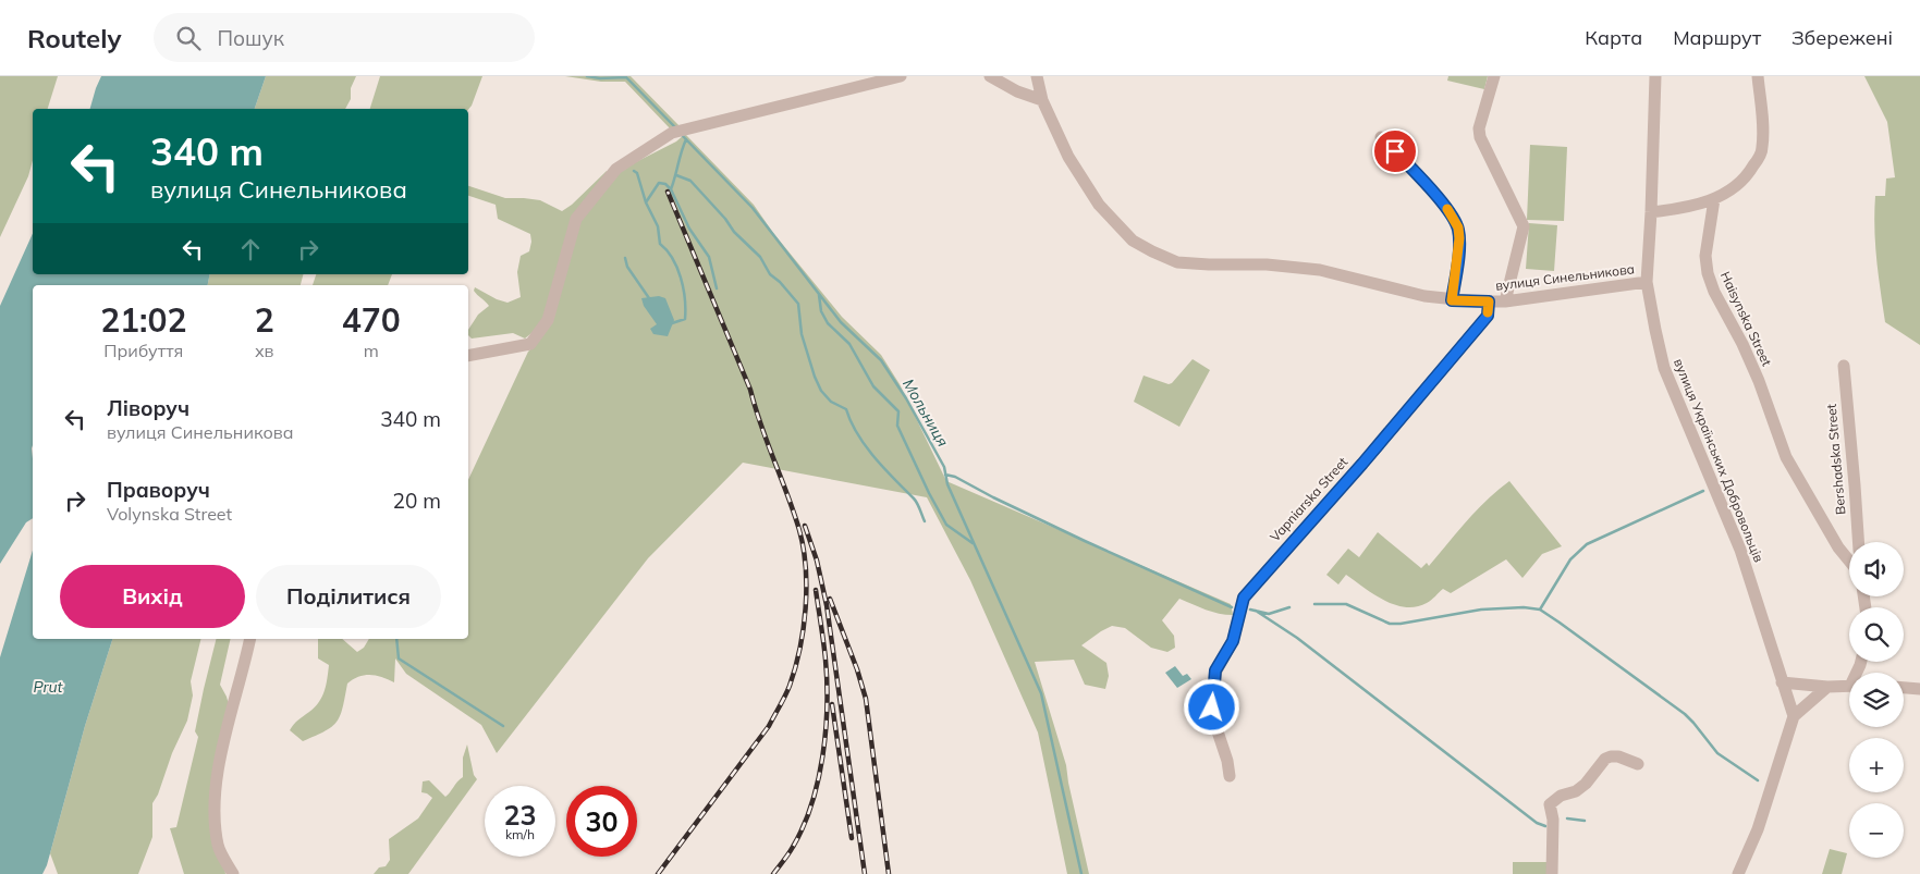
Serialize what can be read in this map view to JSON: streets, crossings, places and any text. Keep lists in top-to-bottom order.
{
  "streets": {
    "street": [
      "вулиця Синельникова",
      "Haisynska Street",
      "Bershadska Street",
      "вулиця Українських Добровольців",
      "Vapniarska Street"
    ]
  },
  "crossings": [
    ["вулиця Синельникова", "вулиця Українських Добровольців"],
    ["вулиця Синельникова", "Vapniarska Street"]
  ],
  "water": ["Мольниця", "Prut"],
  "page": {
    "header": "Routely",
    "search": "Пошук",
    "nav": ["Карта", "Маршрут", "Збережені"],
    "turn": ["340 m", "вулиця Синельникова"],
    "eta": [
      "21:02",
      "Прибуття",
      "2",
      "хв",
      "470",
      "m"
    ],
    "list": [
      {
        "name": "Ліворуч",
        "note": "вулиця Синельникова",
        "value": "340 m"
      },
      {
        "name": "Праворуч",
        "note": "Volynska Street",
        "value": "20 m"
      }
    ],
    "map_buttons": ["+", "−"],
    "buttons": ["Вихід", "Поділитися"],
    "speed": "23 km/h",
    "limit": "30"
  }
}
